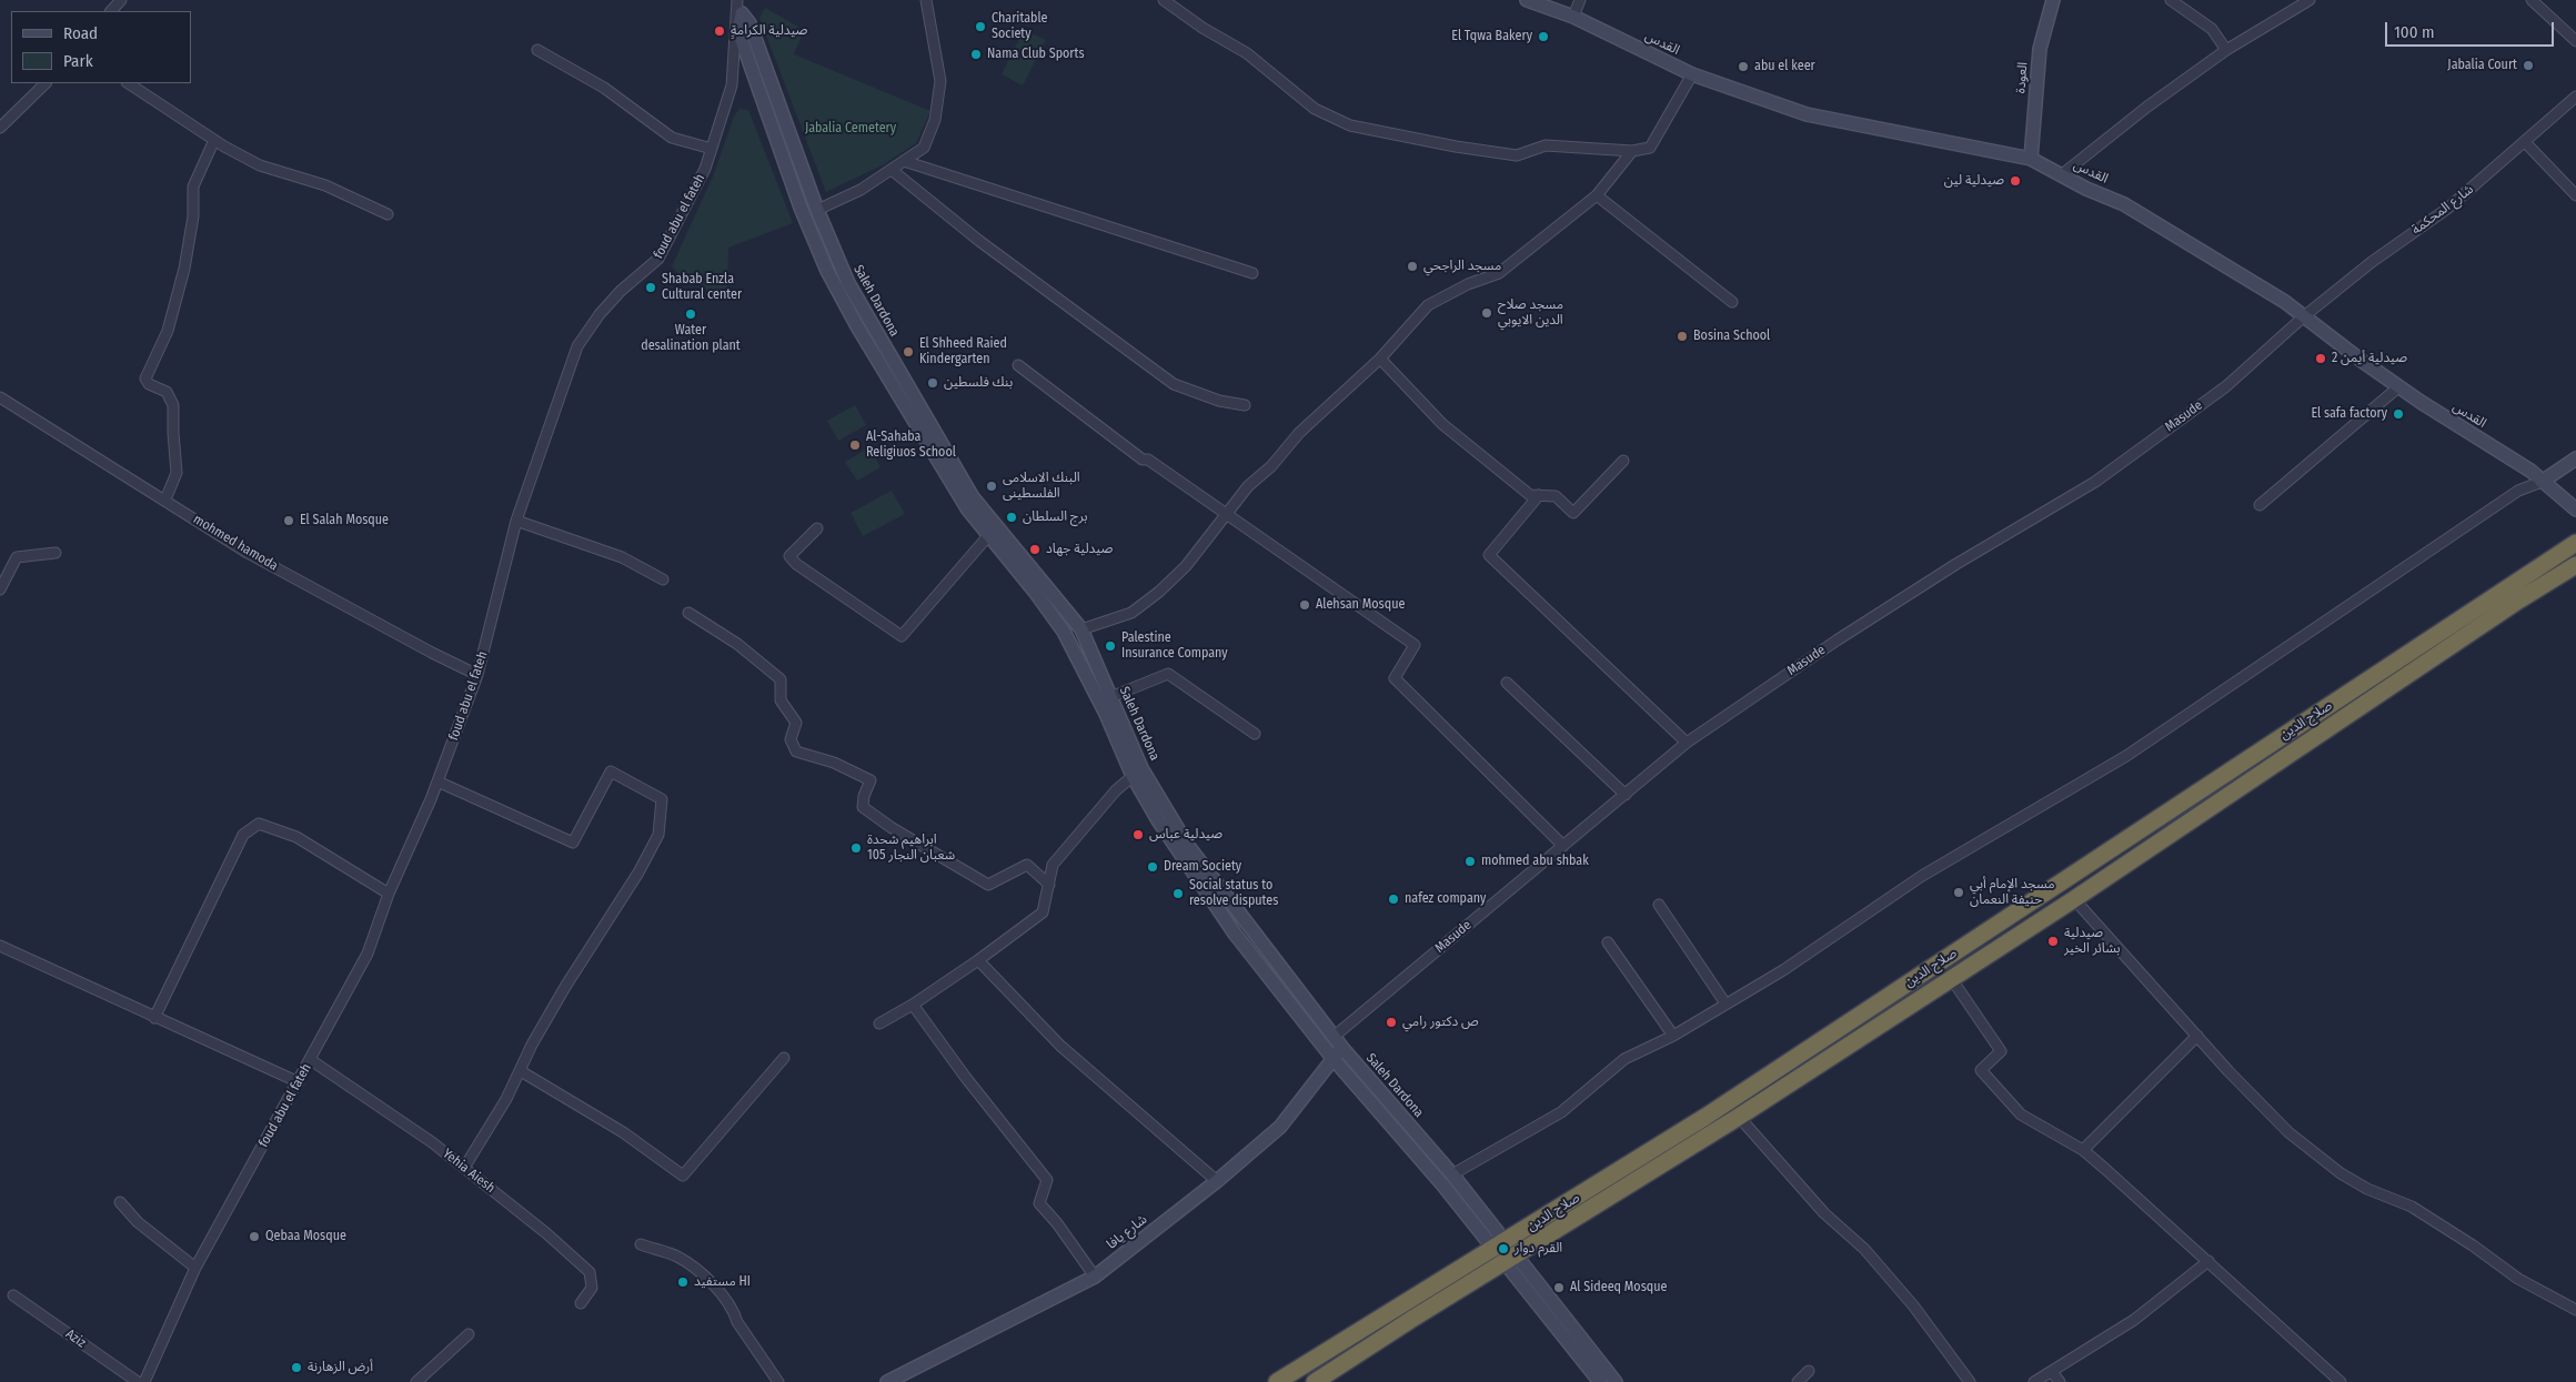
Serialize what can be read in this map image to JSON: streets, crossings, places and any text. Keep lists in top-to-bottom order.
{
  "streets": {
    "highway": ["صلاح الدين"],
    "street": [
      "القدس",
      "العودة",
      "شارع المحكمة",
      "foud abu el fateh",
      "Saleh Dardona",
      "Masude",
      "mohmed hamoda",
      "Yehia Aiesh",
      "شارع يافا",
      "Aziz"
    ]
  },
  "crossings": [
    ["القدس", "العودة"],
    ["القدس", "شارع المحكمة"],
    ["القدس", "Masude"],
    ["شارع المحكمة", "Masude"],
    ["foud abu el fateh", "Saleh Dardona"],
    ["foud abu el fateh", "mohmed hamoda"],
    ["foud abu el fateh", "Yehia Aiesh"],
    ["Saleh Dardona", "Masude"],
    ["Saleh Dardona", "صلاح الدين"],
    ["Saleh Dardona", "شارع يافا"]
  ],
  "parks": ["Jabalia Cemetery"],
  "places": [
    "Charitable Society",
    "ِِصيدلية الكرامة",
    "El Tqwa Bakery",
    "Nama Club Sports",
    "Jabalia Court",
    "abu el keer",
    "صيدلية لين",
    "مسجد الراجحي",
    "Shabab Enzla Cultural center",
    "مسجد صلاح الدين الايوبي",
    "Water desalination plant",
    "Bosina School",
    "El Shheed Raied Kindergarten",
    "صيدلية أيمن 2",
    "بنك فلسطين",
    "El safa factory",
    "Al-Sahaba Religiuos School",
    "البنك الاسلامى الفلسطينى",
    "برج السلطان",
    "El Salah Mosque",
    "صيدلية جهاد",
    "Alehsan Mosque",
    "Palestine Insurance Company",
    "صيدلية عباس",
    "ابراهيم شحدة شعبان النجار 105",
    "mohmed abu shbak",
    "Dream Society",
    "مسجد الإمام أبي حنيفة النعمان",
    "Social status to resolve disputes",
    "nafez company",
    "صيدلية بشائر الخير",
    "ص دكتور رامي",
    "Qebaa Mosque",
    "القرم دوار",
    "مستفيد HI",
    "Al Sideeq Mosque",
    "أرض الزهارنة"
  ],
  "legend": ["Road", "Park"],
  "scale_bar": "100 m"
}
